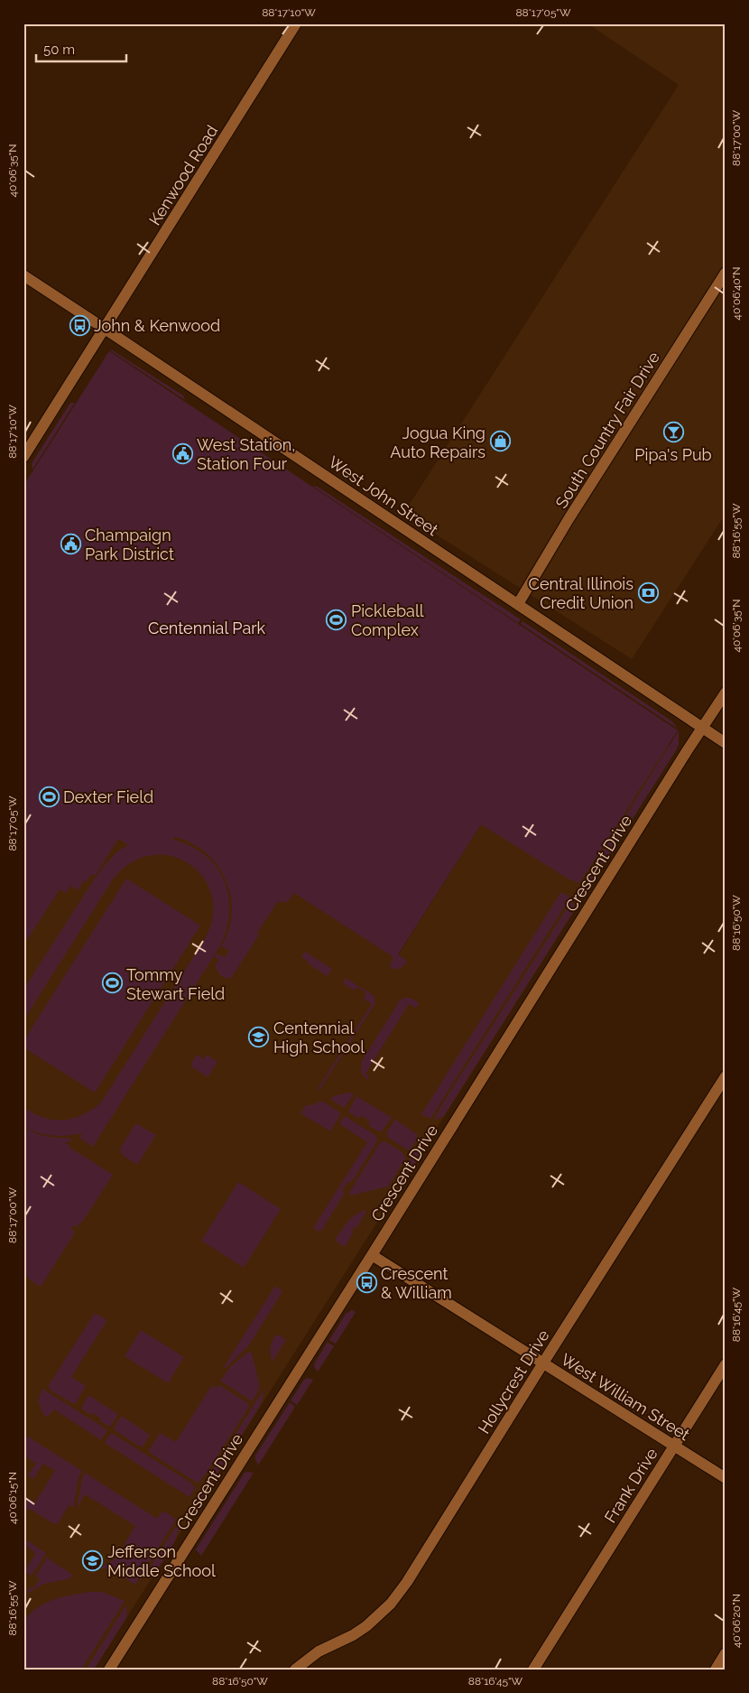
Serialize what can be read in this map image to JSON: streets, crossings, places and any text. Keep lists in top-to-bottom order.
{
  "streets": {
    "street": [
      "Kenwood Road",
      "South Country Fair Drive",
      "West John Street",
      "Crescent Drive",
      "Hollycrest Drive",
      "West William Street",
      "Frank Drive"
    ]
  },
  "crossings": [
    ["Kenwood Road", "West John Street"],
    ["South Country Fair Drive", "West John Street"],
    ["West John Street", "Crescent Drive"],
    ["Crescent Drive", "West William Street"],
    ["Hollycrest Drive", "West William Street"],
    ["West William Street", "Frank Drive"]
  ],
  "parks": ["Centennial Park"],
  "places": {
    "bus stop": ["John & Kenwood", "Crescent & William"],
    "bar": ["Pipa's Pub"],
    "shop": ["Jogua King Auto Repairs"],
    "public building": ["West Station, Station Four", "Champaign Park District"],
    "bank": ["Central Illinois Credit Union"],
    "sports": ["Pickleball Complex", "Dexter Field", "Tommy Stewart Field"],
    "school or university": ["Centennial High School", "Jefferson Middle School"]
  },
  "scale_bar": "50 m",
  "coordinates": [
    "88°17'10\"W",
    "88°17'05\"W",
    "88°17'00\"W",
    "40°06'35\"N",
    "40°06'40\"N",
    "88°16'55\"W",
    "88°16'50\"W",
    "88°16'45\"W",
    "40°06'15\"N",
    "40°06'20\"N"
  ]
}
